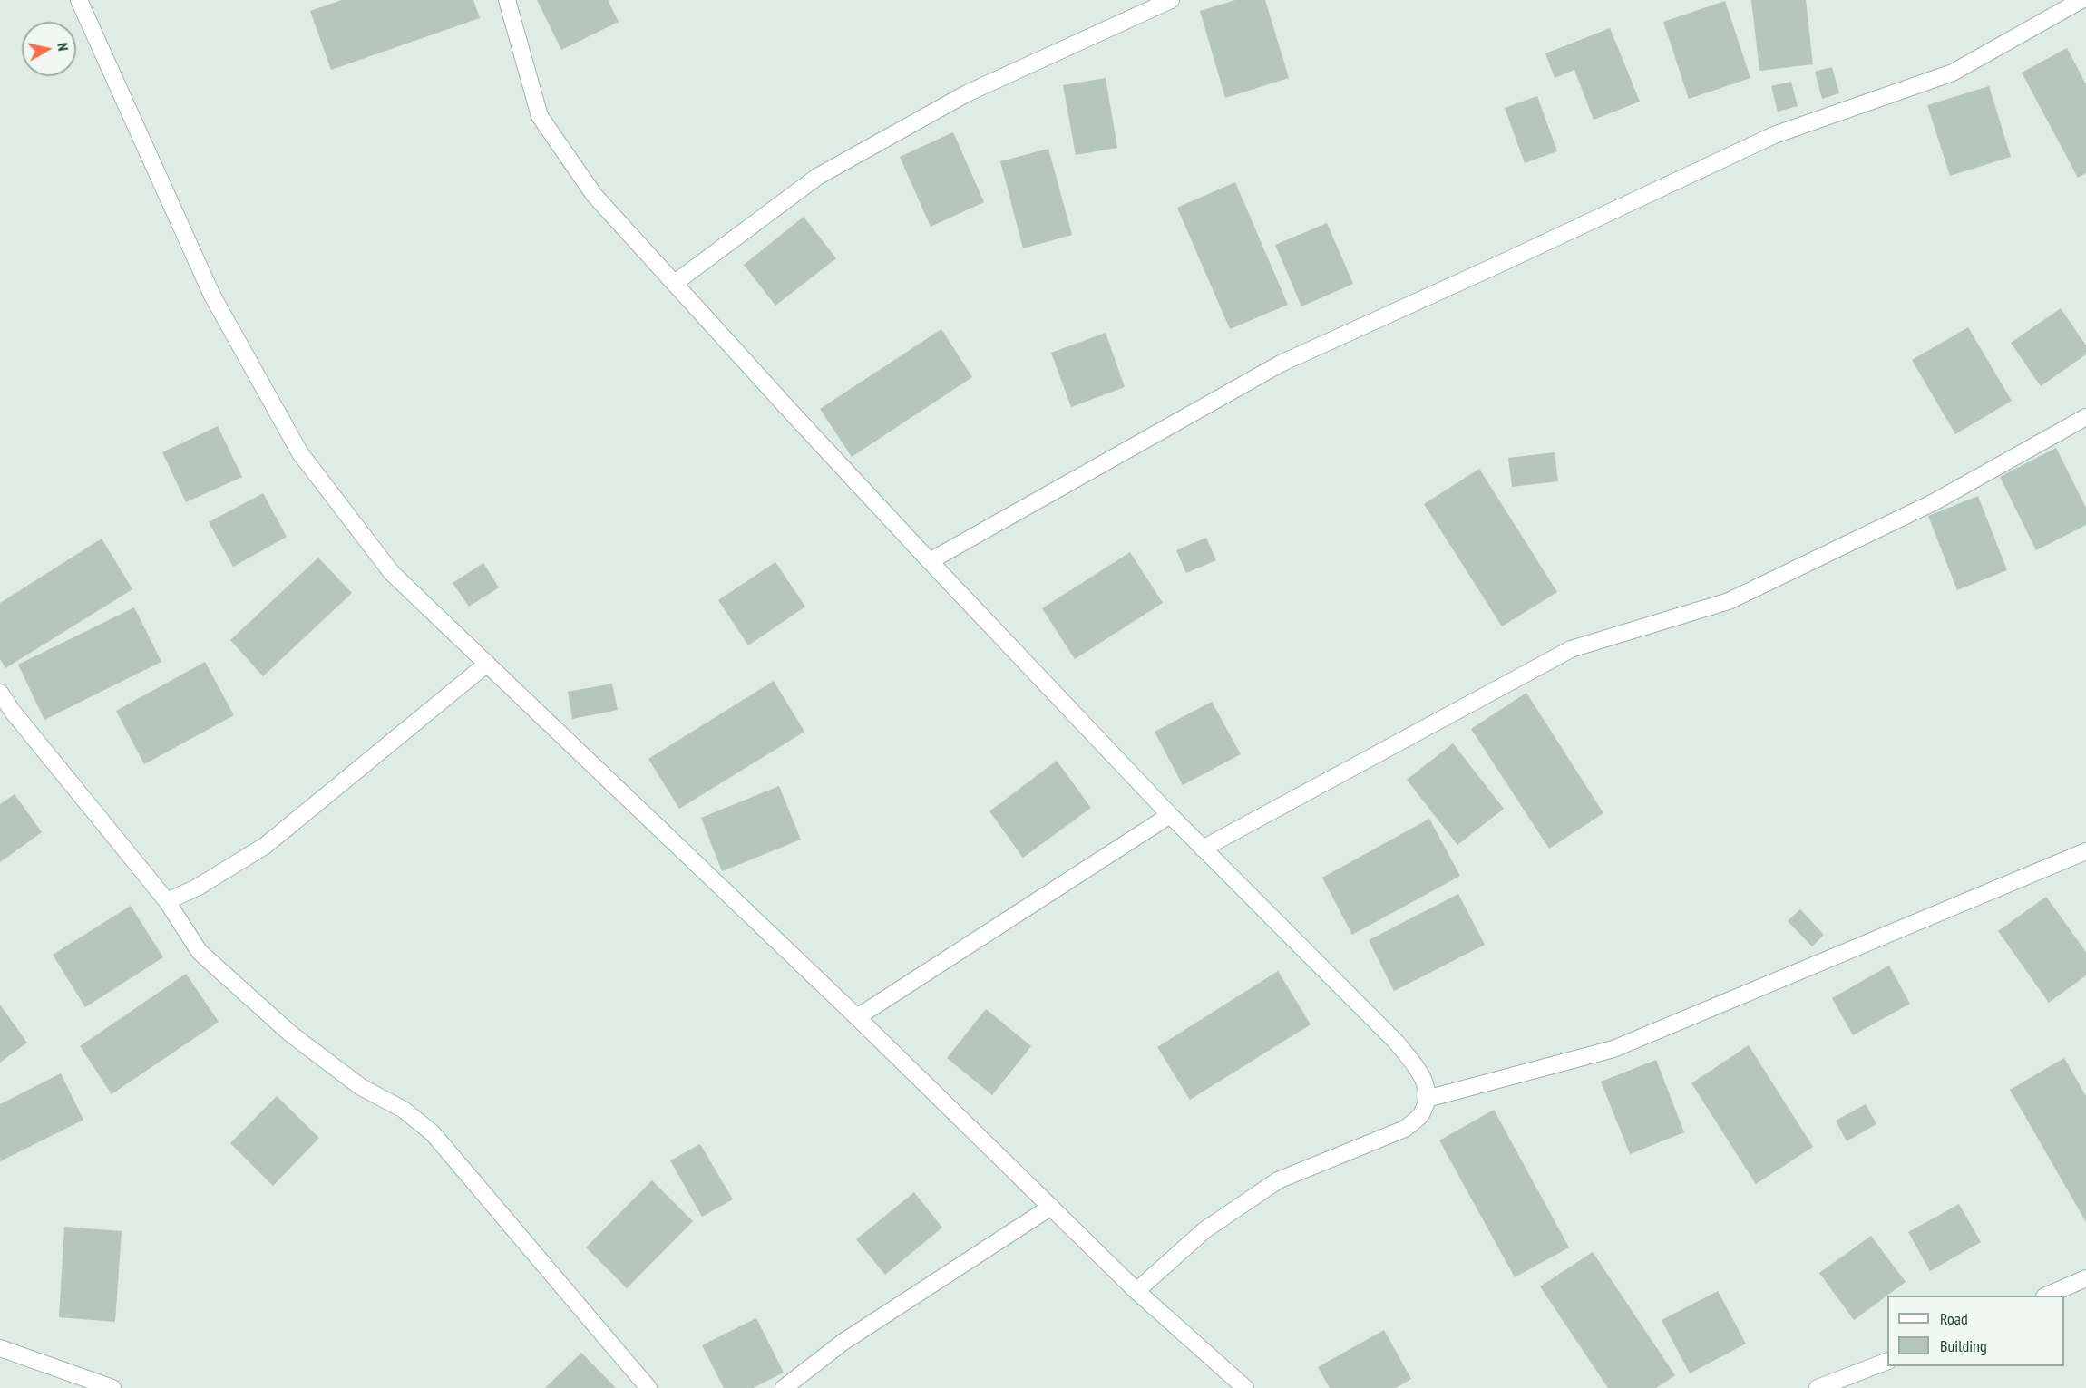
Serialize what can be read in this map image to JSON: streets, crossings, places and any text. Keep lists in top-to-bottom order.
{
  "legend": ["Road", "Building"],
  "north": "right"
}
